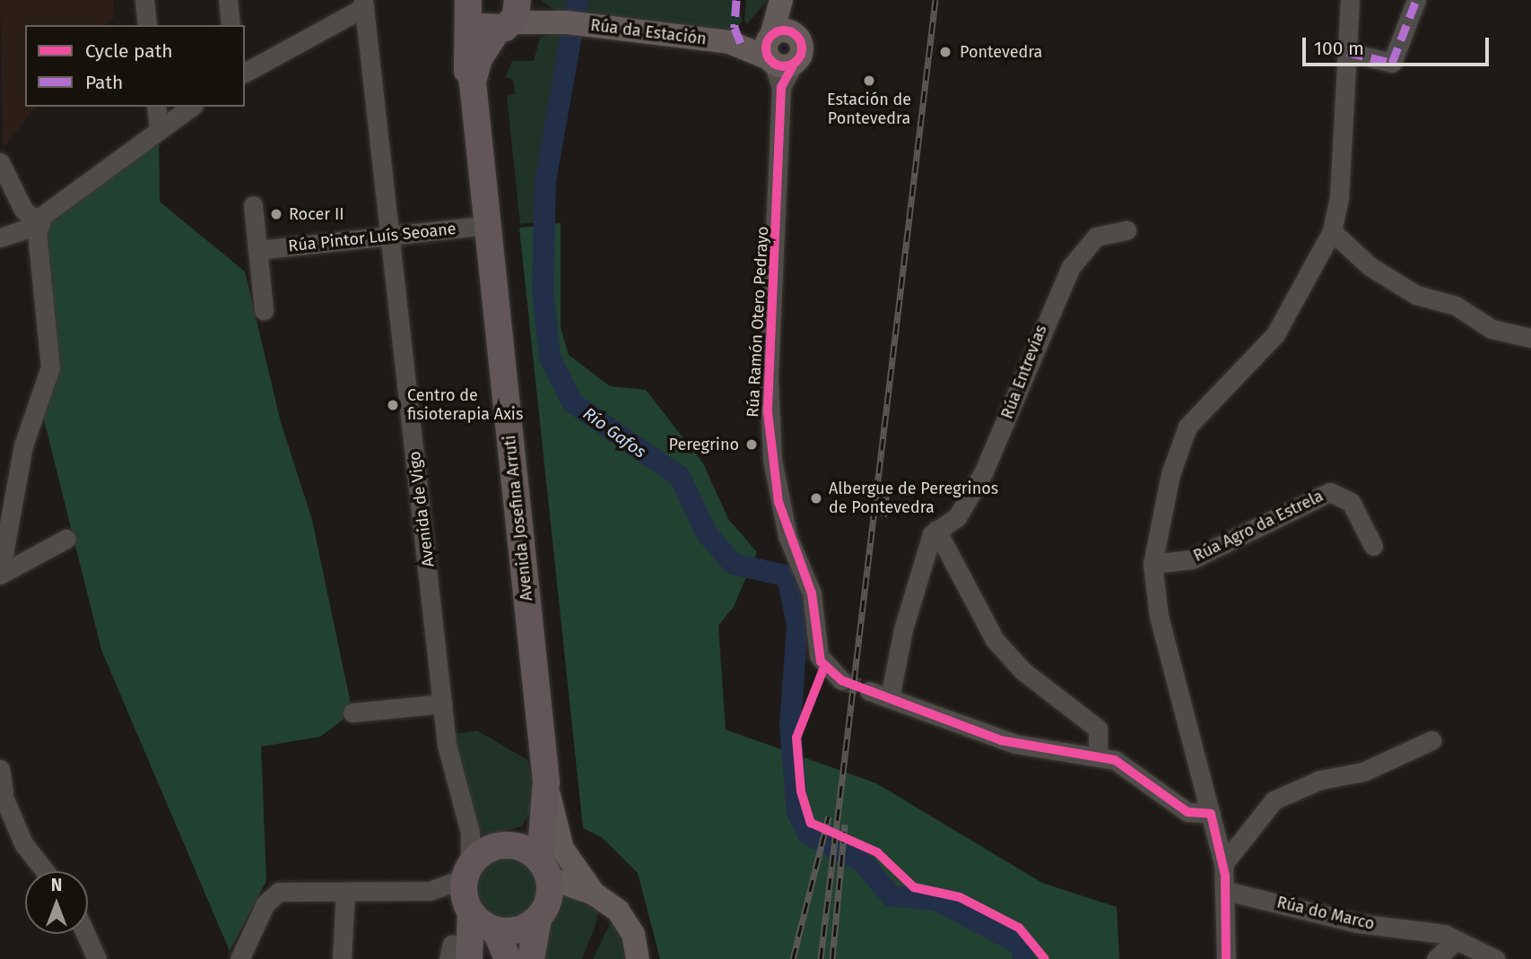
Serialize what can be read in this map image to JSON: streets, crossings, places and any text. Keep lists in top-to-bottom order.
{
  "streets": {
    "highway": ["Avenida Josefina Arruti"],
    "main road": ["Rúa da Estación"],
    "street": [
      "Rúa Pintor Luís Seoane",
      "Rúa Ramón Otero Pedrayo",
      "Rúa Entrevías",
      "Avenida de Vigo",
      "Rúa Agro da Estrela",
      "Rúa do Marco"
    ]
  },
  "crossings": [
    ["Rúa da Estación", "Rúa Ramón Otero Pedrayo"],
    ["Rúa da Estación", "Avenida Josefina Arruti"],
    ["Rúa Pintor Luís Seoane", "Avenida de Vigo"],
    ["Rúa Pintor Luís Seoane", "Avenida Josefina Arruti"],
    ["Avenida de Vigo", "Avenida Josefina Arruti"]
  ],
  "water": ["Río Gafos"],
  "places": [
    "Pontevedra",
    "Estación de Pontevedra",
    "Rocer II",
    "Centro de fisioterapia Axis",
    "Peregrino",
    "Albergue de Peregrinos de Pontevedra"
  ],
  "legend": ["Cycle path", "Path"],
  "scale_bar": "100 m",
  "north": "top"
}
